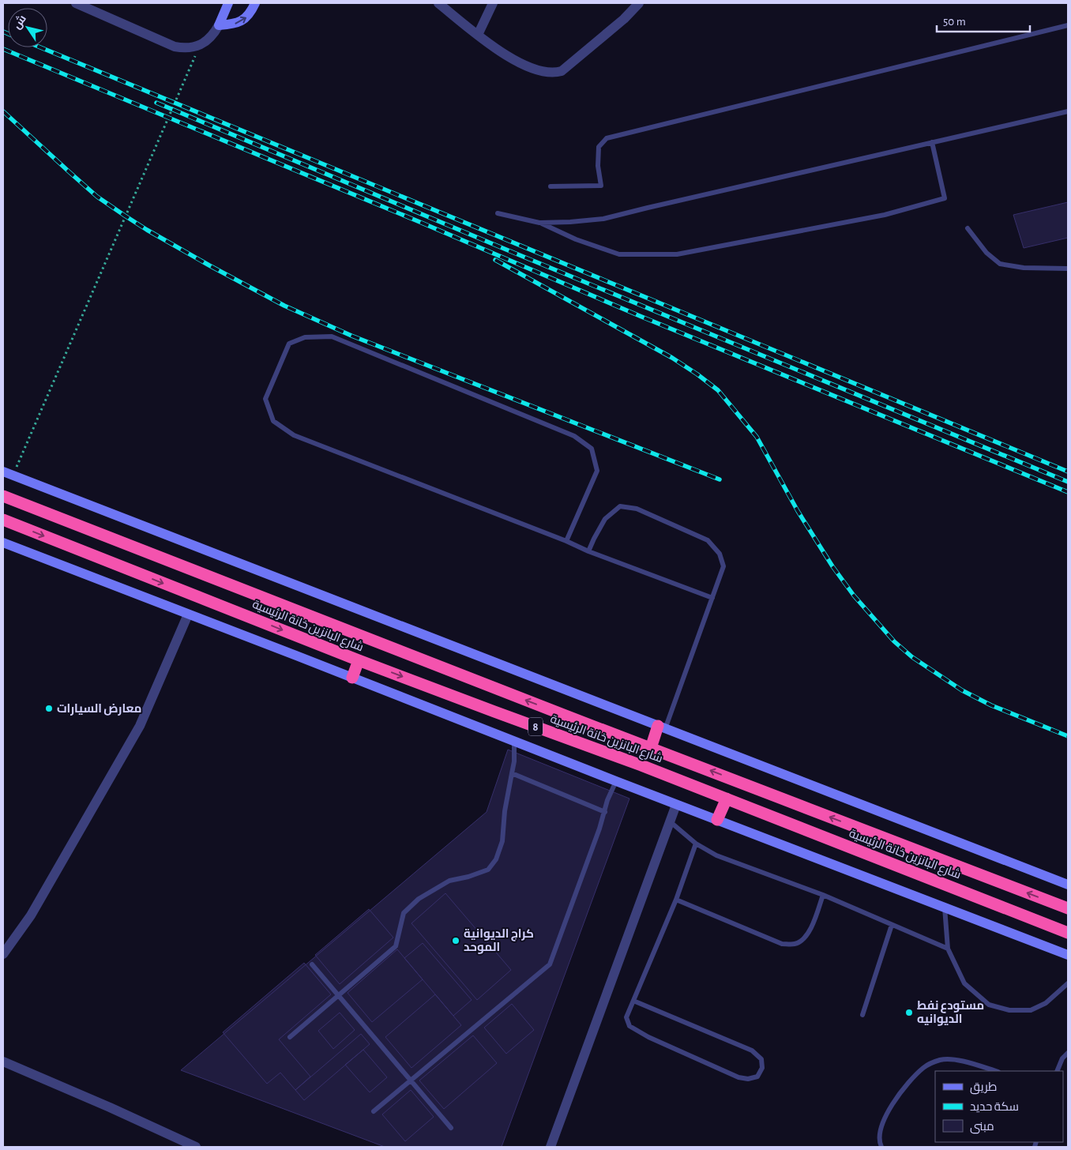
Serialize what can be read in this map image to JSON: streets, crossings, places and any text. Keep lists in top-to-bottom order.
{
  "streets": {
    "highway": ["شارع البانزين خانة الرئيسية", "8"]
  },
  "places": ["معارض السيارات", "كراج الديوانية الموحد", "مستودع نفط الديوانيه"],
  "legend": ["طريق", "سكة حديد", "مبنى"],
  "scale_bar": "50 m",
  "north": "top left"
}
